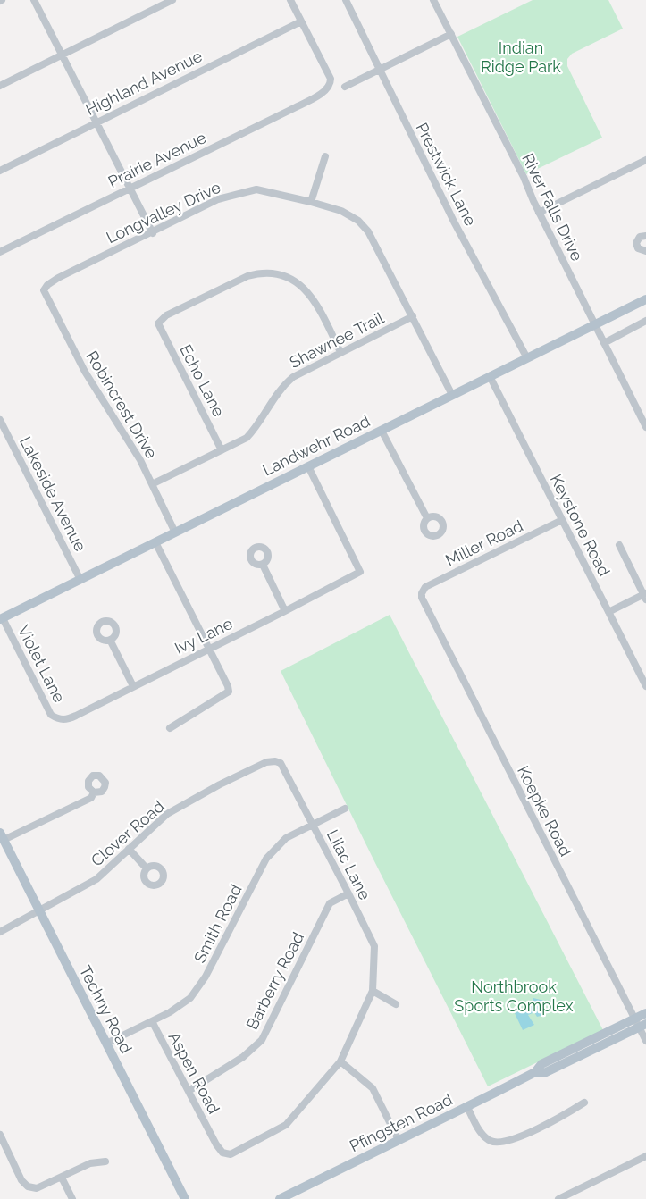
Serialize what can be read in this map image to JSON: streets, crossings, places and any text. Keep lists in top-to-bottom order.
{
  "streets": {
    "main road": ["Landwehr Road", "Techny Road", "Pfingsten Road"],
    "street": [
      "Highland Avenue",
      "Prairie Avenue",
      "Prestwick Lane",
      "River Falls Drive",
      "Longvalley Drive",
      "Shawnee Trail",
      "Echo Lane",
      "Robincrest Drive",
      "Lakeside Avenue",
      "Keystone Road",
      "Miller Road",
      "Ivy Lane",
      "Violet Lane",
      "Koepke Road",
      "Clover Road",
      "Lilac Lane",
      "Smith Road",
      "Barberry Road",
      "Aspen Road"
    ]
  },
  "crossings": [
    ["Highland Avenue", "Prairie Avenue"],
    ["Prestwick Lane", "Landwehr Road"],
    ["River Falls Drive", "Landwehr Road"],
    ["Longvalley Drive", "Shawnee Trail"],
    ["Longvalley Drive", "Robincrest Drive"],
    ["Longvalley Drive", "Landwehr Road"],
    ["Shawnee Trail", "Echo Lane"],
    ["Shawnee Trail", "Robincrest Drive"],
    ["Robincrest Drive", "Landwehr Road"],
    ["Landwehr Road", "Lakeside Avenue"],
    ["Landwehr Road", "Keystone Road"],
    ["Landwehr Road", "Ivy Lane"],
    ["Landwehr Road", "Violet Lane"],
    ["Keystone Road", "Miller Road"],
    ["Miller Road", "Koepke Road"],
    ["Ivy Lane", "Violet Lane"],
    ["Koepke Road", "Pfingsten Road"],
    ["Clover Road", "Lilac Lane"],
    ["Clover Road", "Techny Road"],
    ["Lilac Lane", "Smith Road"],
    ["Lilac Lane", "Barberry Road"],
    ["Smith Road", "Techny Road"],
    ["Smith Road", "Aspen Road"],
    ["Barberry Road", "Aspen Road"]
  ],
  "parks": ["Indian Ridge Park", "Northbrook Sports Complex"]
}
